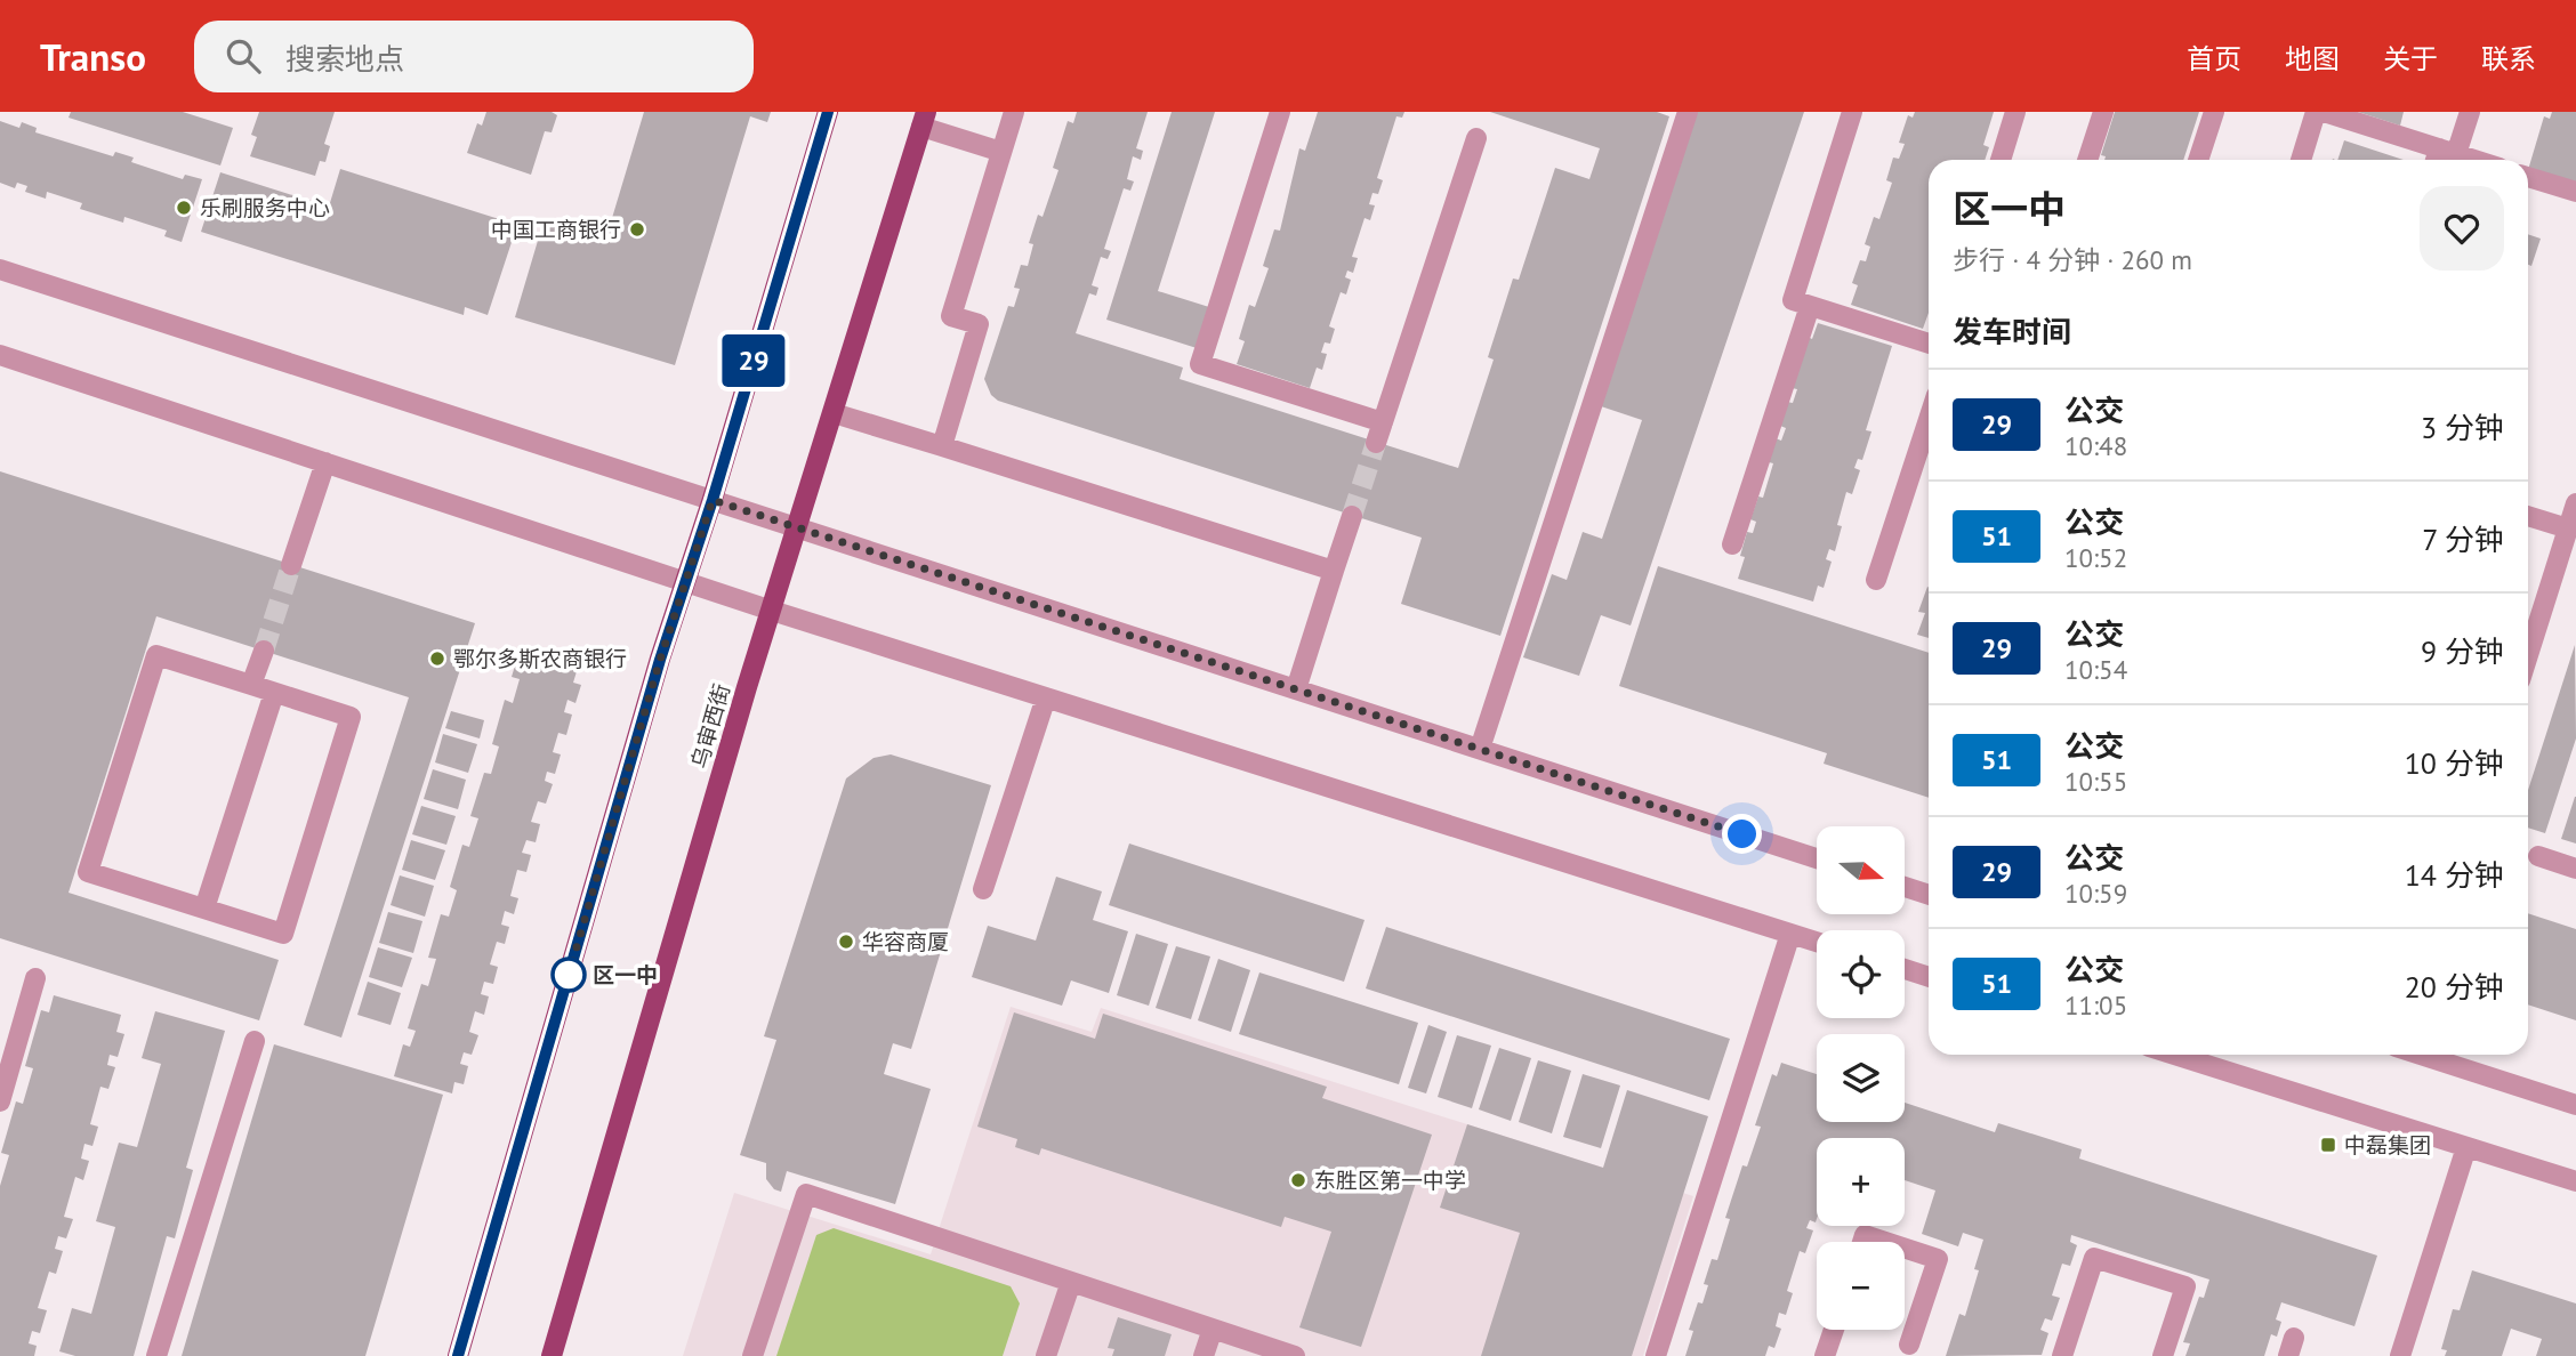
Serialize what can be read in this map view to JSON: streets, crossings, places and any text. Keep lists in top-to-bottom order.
{
  "streets": {
    "main road": ["乌审西街"]
  },
  "places": {
    "other": [
      "乐刷服务中心",
      "中国工商银行",
      "鄂尔多斯农商银行",
      "华容商厦",
      "区一中",
      "东胜区第一中学"
    ],
    "transit": ["中磊集团"]
  },
  "lines": ["bus line 29"],
  "north": "right",
  "page": {
    "header": "Transo",
    "search": "搜索地点",
    "nav": [
      "首页",
      "地图",
      "关于",
      "联系"
    ],
    "on_map": "29",
    "heading": [
      ["区一中", "步行 · 4 分钟 · 260 m"],
      "发车时间"
    ],
    "list": [
      {
        "mark": "29",
        "name": "公交",
        "note": "10:48",
        "value": "3 分钟"
      },
      {
        "mark": "51",
        "name": "公交",
        "note": "10:52",
        "value": "7 分钟"
      },
      {
        "mark": "29",
        "name": "公交",
        "note": "10:54",
        "value": "9 分钟"
      },
      {
        "mark": "51",
        "name": "公交",
        "note": "10:55",
        "value": "10 分钟"
      },
      {
        "mark": "29",
        "name": "公交",
        "note": "10:59",
        "value": "14 分钟"
      },
      {
        "mark": "51",
        "name": "公交",
        "note": "11:05",
        "value": "20 分钟"
      }
    ],
    "map_buttons": ["+", "−"]
  }
}
